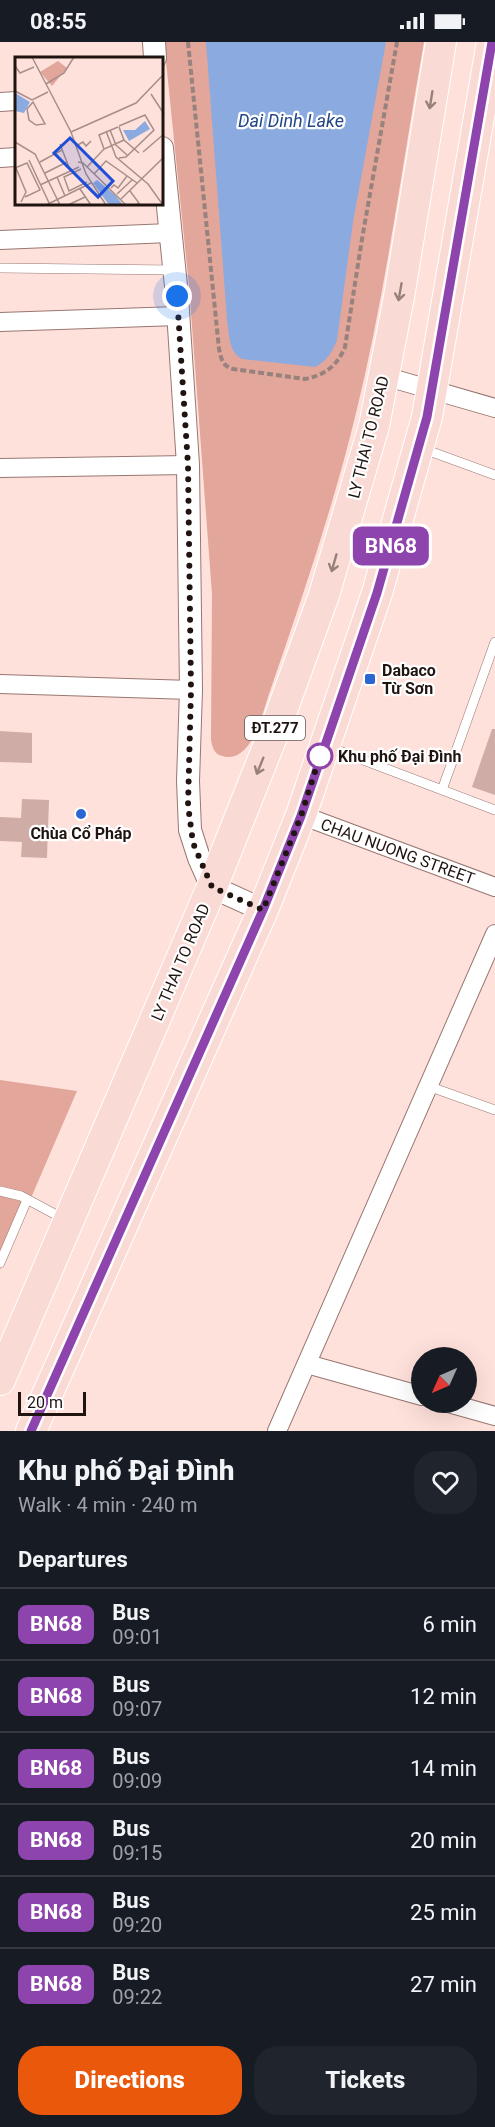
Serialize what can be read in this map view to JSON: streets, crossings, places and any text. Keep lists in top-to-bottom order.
{
  "streets": {
    "main road": ["LY THAI TO ROAD", "ĐT.277"],
    "street": ["CHAU NUONG STREET"]
  },
  "crossings": [
    ["ĐT.277", "CHAU NUONG STREET"]
  ],
  "water": ["Dai Dinh Lake"],
  "places": {
    "transit": ["Dabaco Từ Sơn"],
    "other": ["Khu phố Đại Đình", "Chùa Cổ Pháp"]
  },
  "lines": ["bus line BN68"],
  "scale_bar": "20 m",
  "north": "bottom left",
  "page": {
    "status": "08:55",
    "on_map": "BN68",
    "scale": "20 m",
    "heading": [
      ["Khu phố Đại Đình", "Walk · 4 min · 240 m"],
      "Departures"
    ],
    "list": [
      {
        "mark": "BN68",
        "name": "Bus",
        "note": "09:01",
        "value": "6 min"
      },
      {
        "mark": "BN68",
        "name": "Bus",
        "note": "09:07",
        "value": "12 min"
      },
      {
        "mark": "BN68",
        "name": "Bus",
        "note": "09:09",
        "value": "14 min"
      },
      {
        "mark": "BN68",
        "name": "Bus",
        "note": "09:15",
        "value": "20 min"
      },
      {
        "mark": "BN68",
        "name": "Bus",
        "note": "09:20",
        "value": "25 min"
      },
      {
        "mark": "BN68",
        "name": "Bus",
        "note": "09:22",
        "value": "27 min"
      }
    ],
    "buttons": ["Directions", "Tickets"]
  }
}
